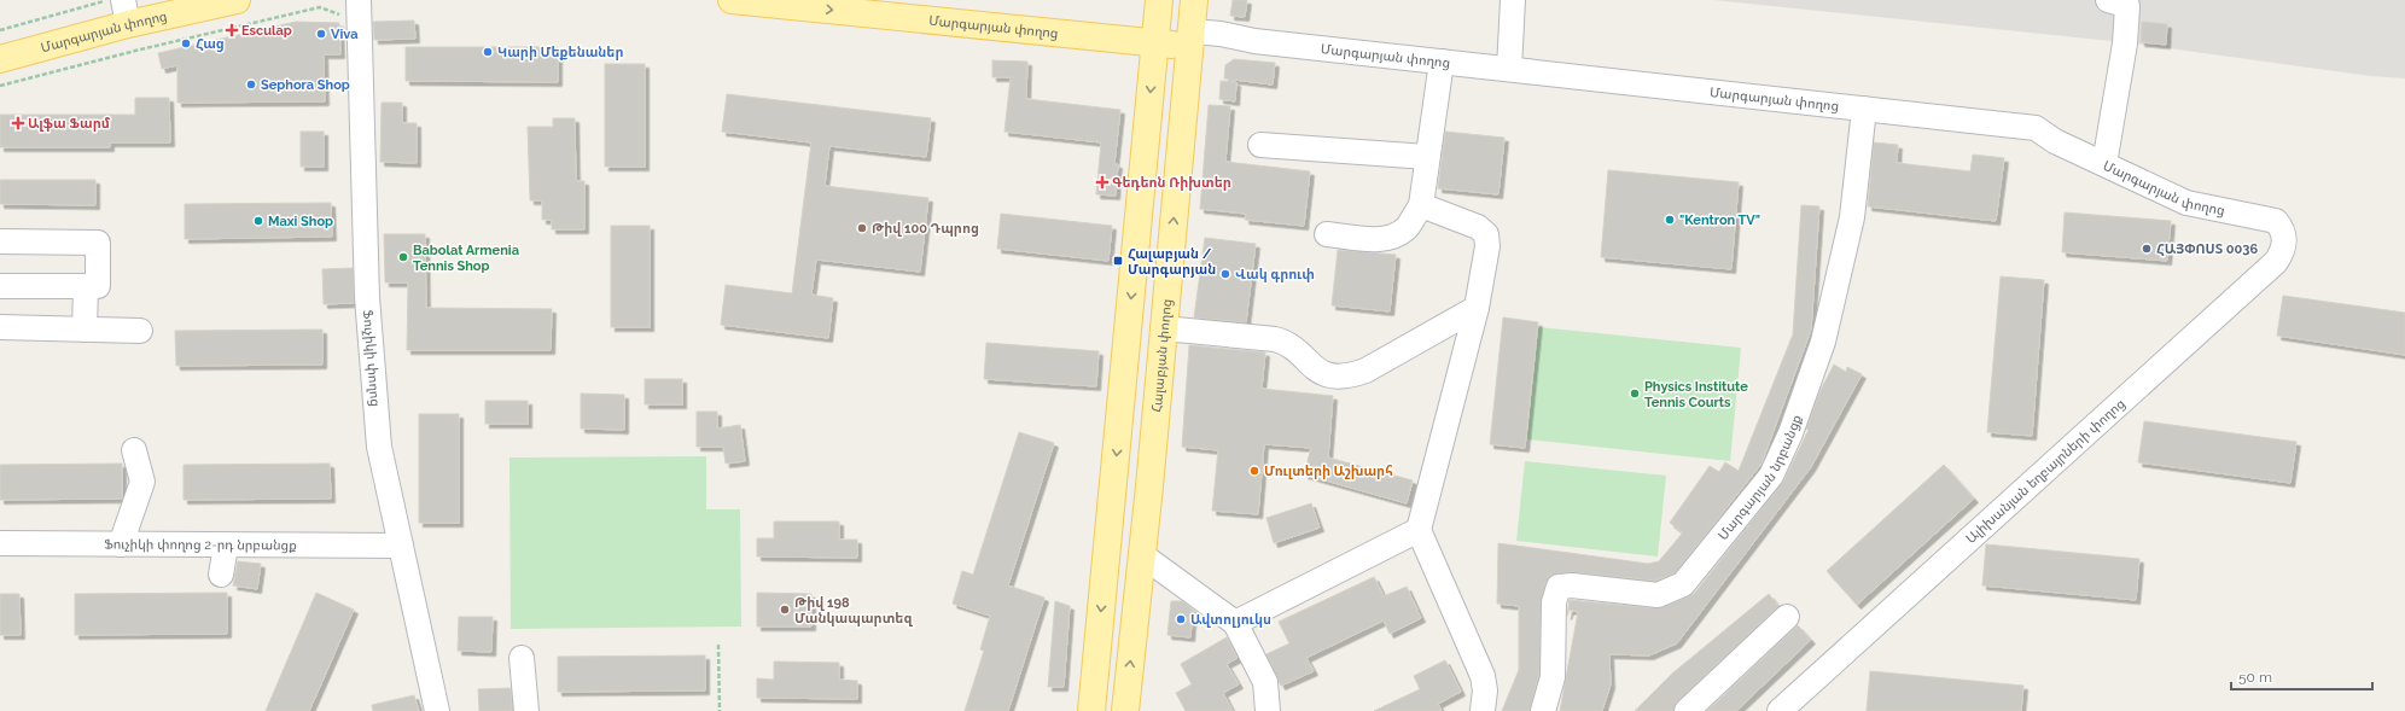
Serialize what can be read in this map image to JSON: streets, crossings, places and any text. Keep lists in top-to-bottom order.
{
  "streets": {
    "main road": ["Մարգարյան փողոց", "Հալաբյան փողոց"],
    "street": [
      "Ֆուչիկի փողոց",
      "Ալիխանյան եղբայրների փողոց",
      "Մարգարյան նրբանցք",
      "Ֆուչիկի փողոց 2-րդ նրբանցք"
    ]
  },
  "crossings": [
    ["Մարգարյան փողոց", "Հալաբյան փողոց"],
    ["Մարգարյան փողոց", "Ալիխանյան եղբայրների փողոց"],
    ["Մարգարյան փողոց", "Մարգարյան նրբանցք"],
    ["Ֆուչիկի փողոց", "Ֆուչիկի փողոց 2-րդ նրբանցք"]
  ],
  "places": {
    "health": ["Esculap", "Ալֆա Ֆարմ", "Գեդեոն Ռիխտեր"],
    "other": [
      "Viva",
      "Հաց",
      "Կարի Մեքենաներ",
      "Sephora Shop",
      "\"Kentron TV\"",
      "Maxi Shop",
      "Թիվ 100 Դպրոց",
      "ՀԱՅՓՈՍՏ 0036",
      "Babolat Armenia Tennis Shop",
      "Վակ գրուփ",
      "Physics Institute Tennis Courts",
      "Մուլտերի Աշխարհ",
      "Թիվ 198 Մանկապարտեզ",
      "Ավտոլյուկս"
    ],
    "transit": ["Հալաբյան / Մարգարյան"]
  },
  "scale_bar": "50 m"
}
